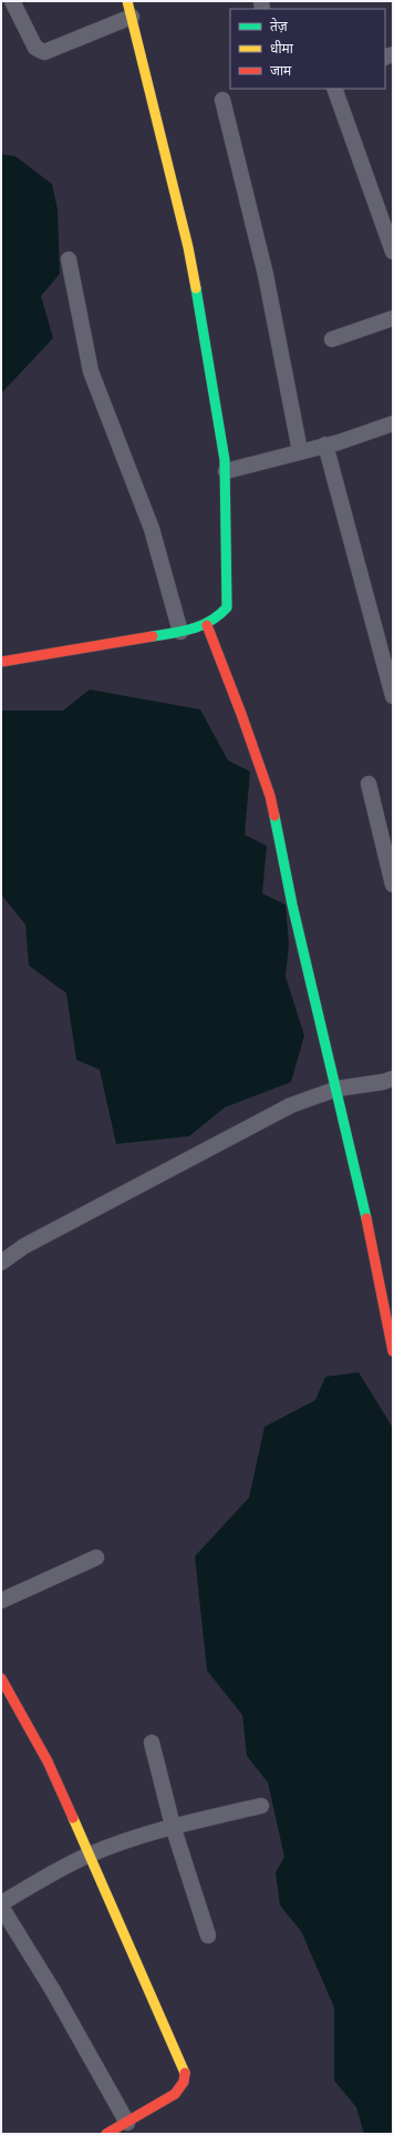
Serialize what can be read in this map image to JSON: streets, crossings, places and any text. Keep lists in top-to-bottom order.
{
  "legend": ["तेज़", "धीमा", "जाम"]
}
